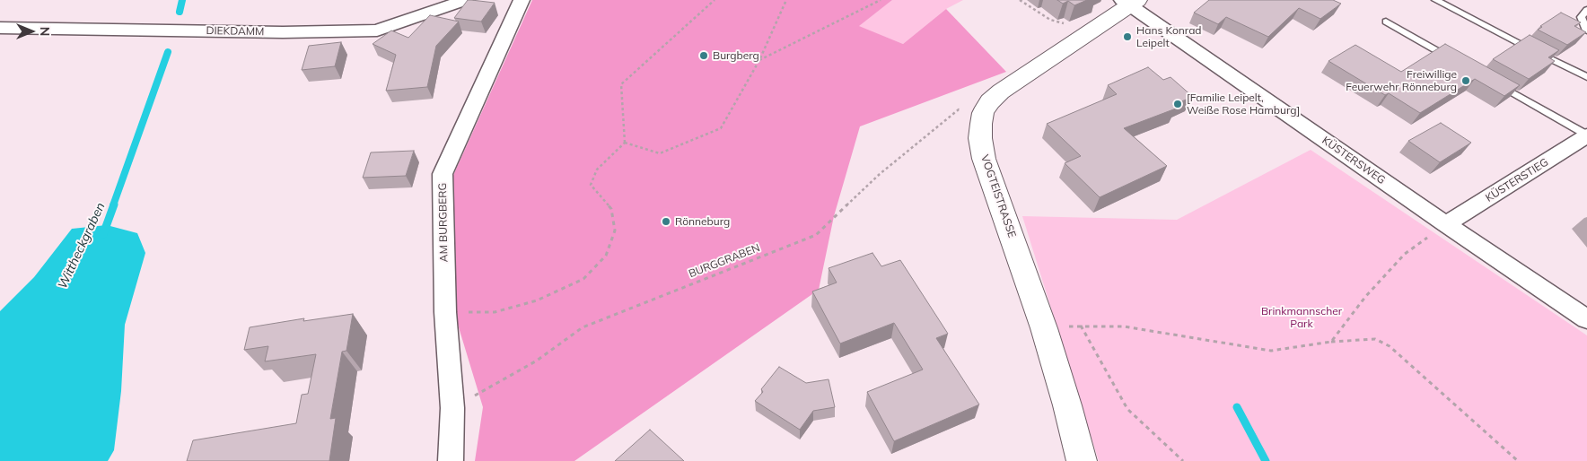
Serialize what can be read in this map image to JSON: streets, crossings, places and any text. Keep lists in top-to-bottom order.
{
  "streets": {
    "street": [
      "DIEKDAMM",
      "KÜSTERSWEG",
      "KÜSTERSTIEG",
      "VOGTEISTRASSE",
      "AM BURGBERG"
    ],
    "path": ["BURGGRABEN"]
  },
  "crossings": [
    ["KÜSTERSWEG", "KÜSTERSTIEG"],
    ["KÜSTERSWEG", "VOGTEISTRASSE"],
    ["VOGTEISTRASSE", "BURGGRABEN"],
    ["AM BURGBERG", "BURGGRABEN"]
  ],
  "water": ["Wittheckgraben"],
  "parks": ["Brinkmannscher Park"],
  "places": [
    "Hans Konrad Leipelt",
    "Burgberg",
    "Freiwillige Feuerwehr Rönneburg",
    "[Familie Leipelt, Weiße Rose Hamburg]",
    "Rönneburg"
  ],
  "north": "right"
}
